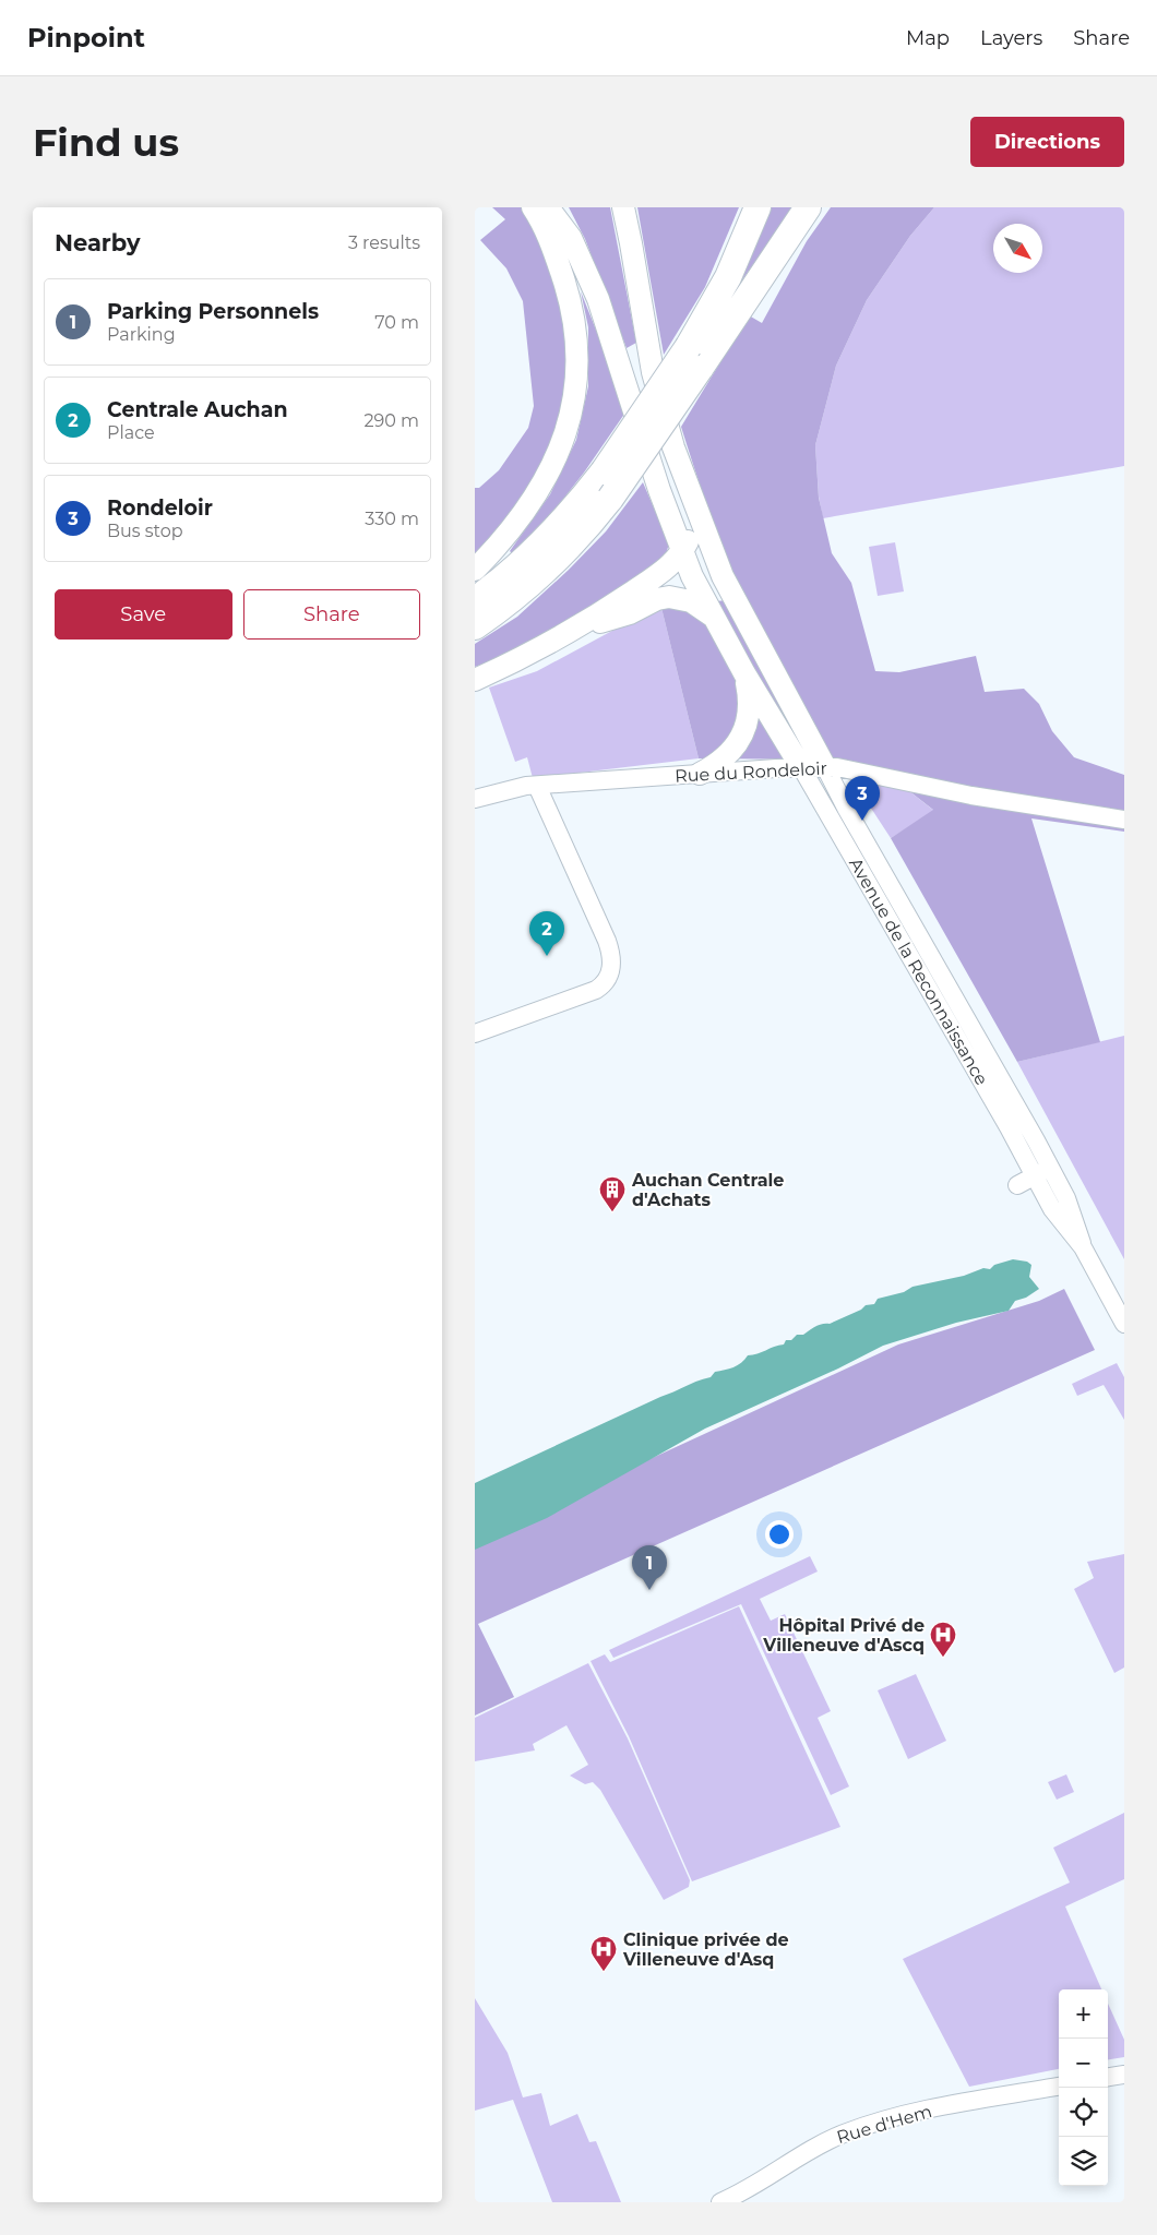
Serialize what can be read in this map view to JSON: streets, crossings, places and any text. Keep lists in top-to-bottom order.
{
  "streets": {
    "street": ["Rue du Rondeloir", "Avenue de la Reconnaissance", "Rue d'Hem"]
  },
  "crossings": [
    ["Rue du Rondeloir", "Avenue de la Reconnaissance"]
  ],
  "places": {
    "building": ["Auchan Centrale d'Achats"],
    "hospital": ["Hôpital Privé de Villeneuve d'Ascq", "Clinique privée de Villeneuve d'Asq"]
  },
  "north": "bottom right",
  "page": {
    "header": "Pinpoint",
    "nav": ["Map", "Layers", "Share"],
    "buttons": [
      "Directions",
      ["Save", "Share"]
    ],
    "title": "Find us",
    "heading": ["Nearby", "3 results"],
    "list": [
      {
        "mark": "1",
        "name": "Parking Personnels",
        "note": "Parking",
        "value": "70 m"
      },
      {
        "mark": "2",
        "name": "Centrale Auchan",
        "note": "Place",
        "value": "290 m"
      },
      {
        "mark": "3",
        "name": "Rondeloir",
        "note": "Bus stop",
        "value": "330 m"
      }
    ],
    "pins": ["3", "2", "1"],
    "map_buttons": ["+", "−"]
  }
}
